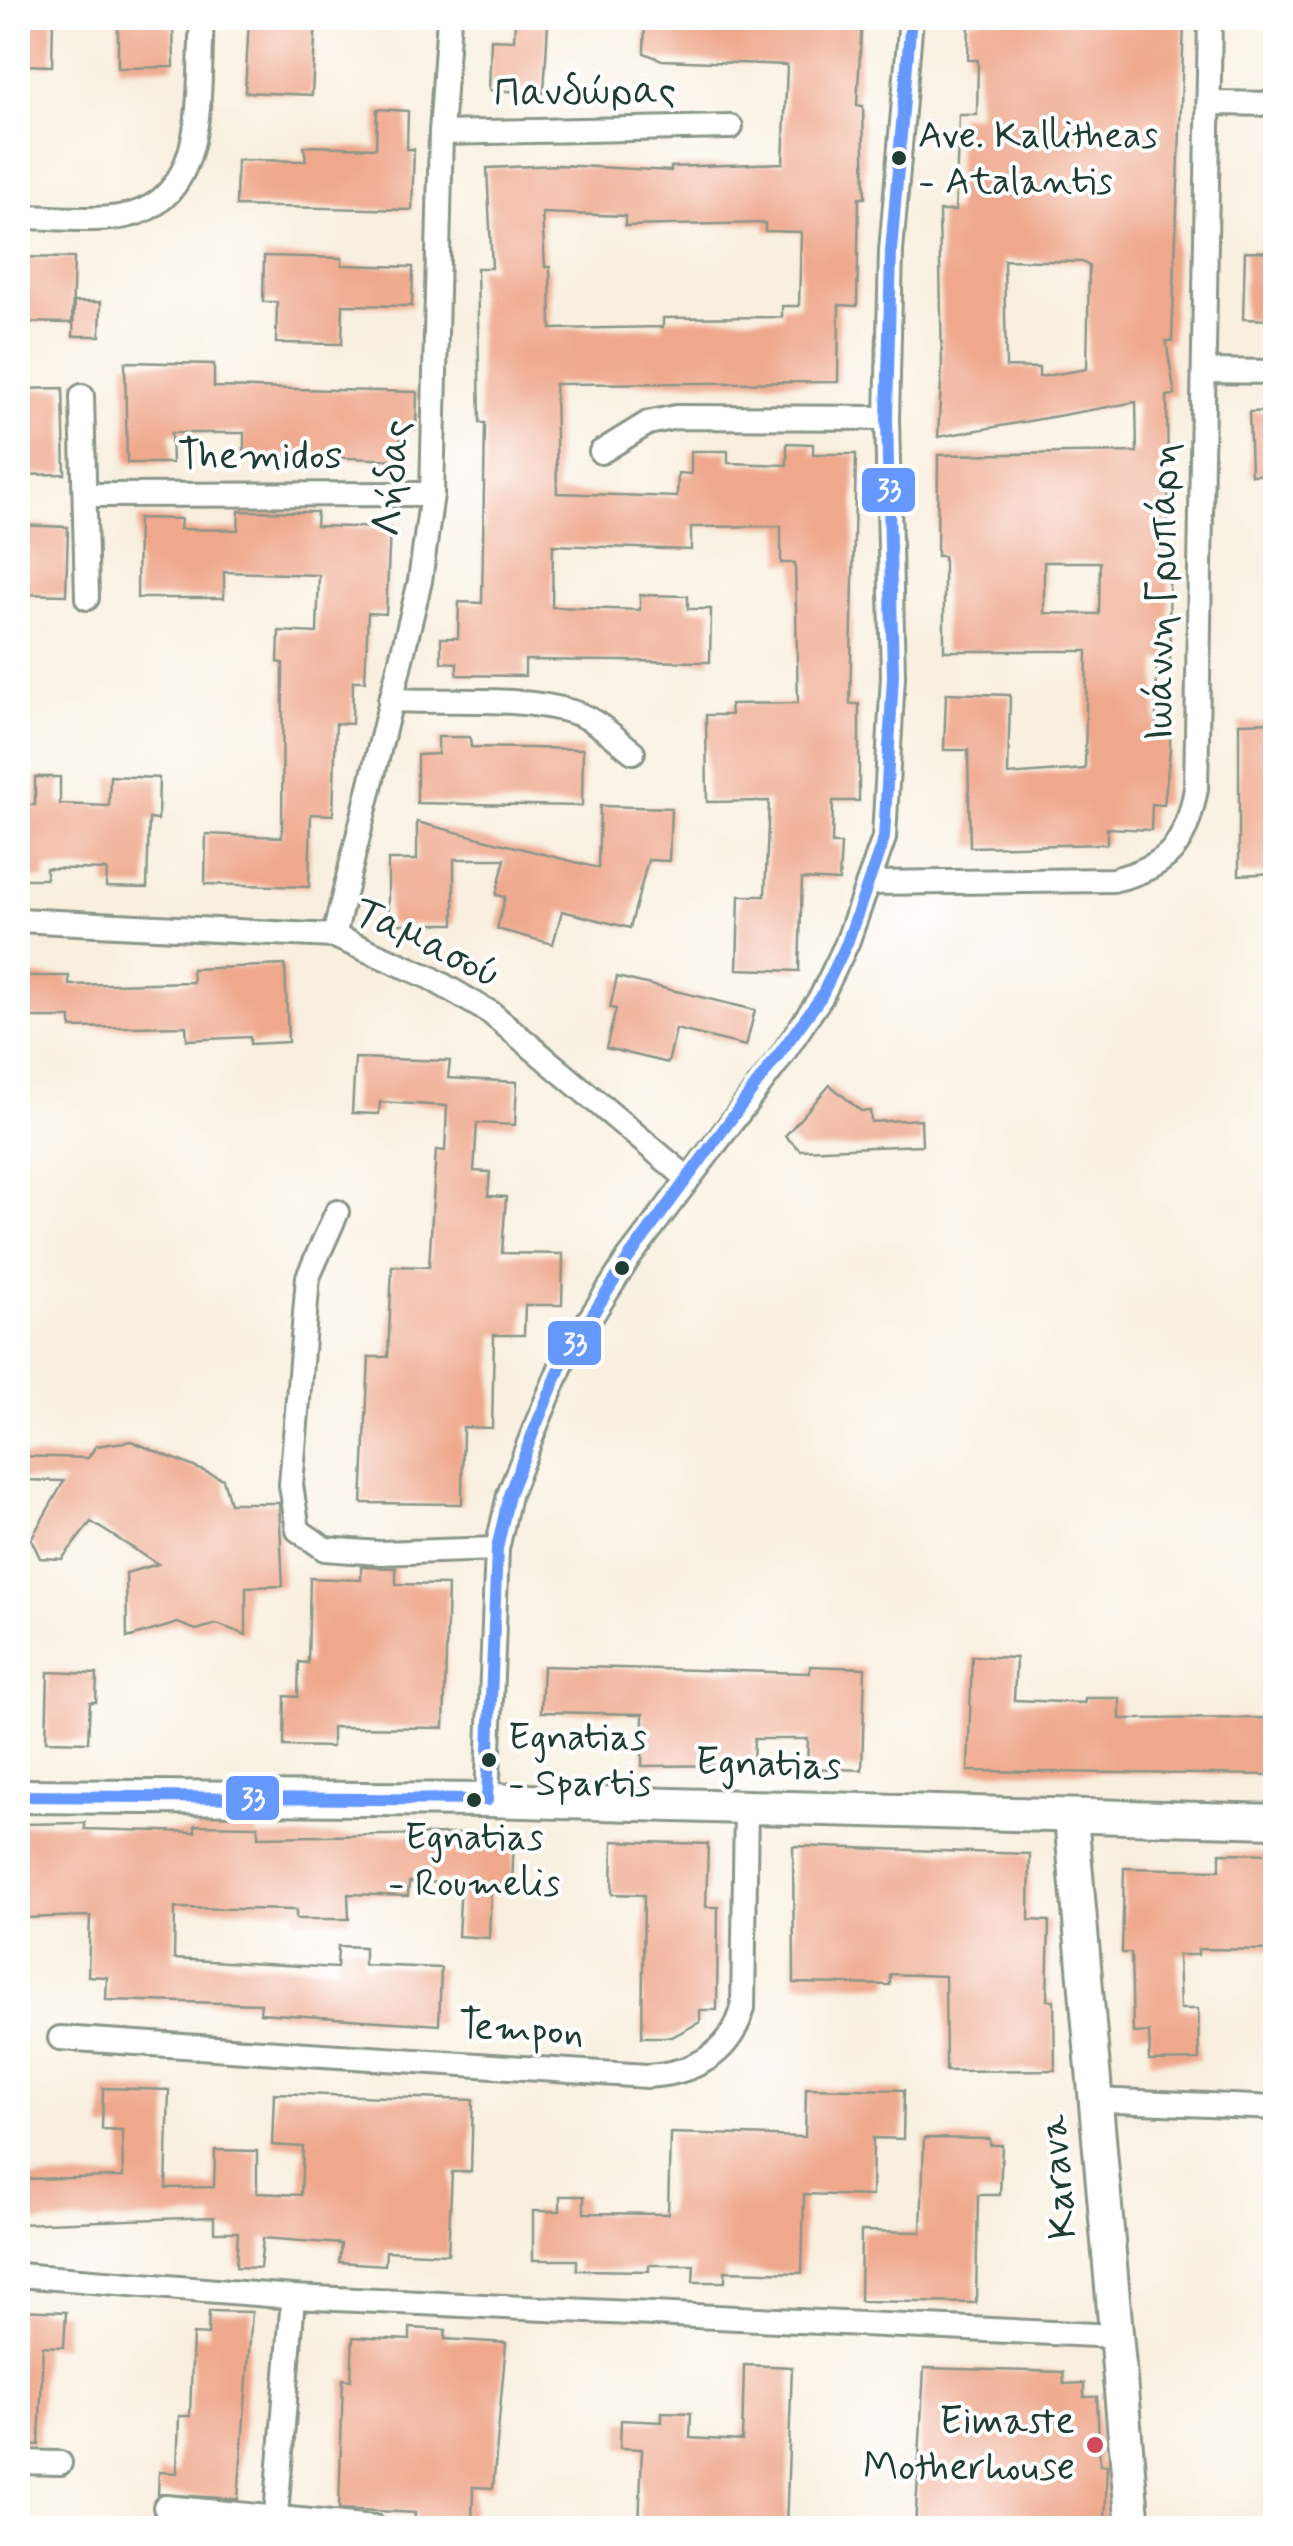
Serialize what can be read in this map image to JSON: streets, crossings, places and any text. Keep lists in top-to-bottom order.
{
  "streets": {
    "street": [
      "Πανδώρας",
      "Themidos",
      "Λήδας",
      "Ιωάννη Γρυπάρη",
      "Ταμασού",
      "Egnatias",
      "Tempon",
      "Karava"
    ]
  },
  "crossings": [
    ["Πανδώρας", "Λήδας"],
    ["Themidos", "Λήδας"],
    ["Λήδας", "Ταμασού"],
    ["Egnatias", "Tempon"],
    ["Egnatias", "Karava"]
  ],
  "places": [
    "Ave. Kallitheas - Atalantis",
    "Egnatias - Spartis",
    "Egnatias - Roumelis",
    "Eimaste Motherhouse"
  ],
  "lines": ["transit line 33"]
}
